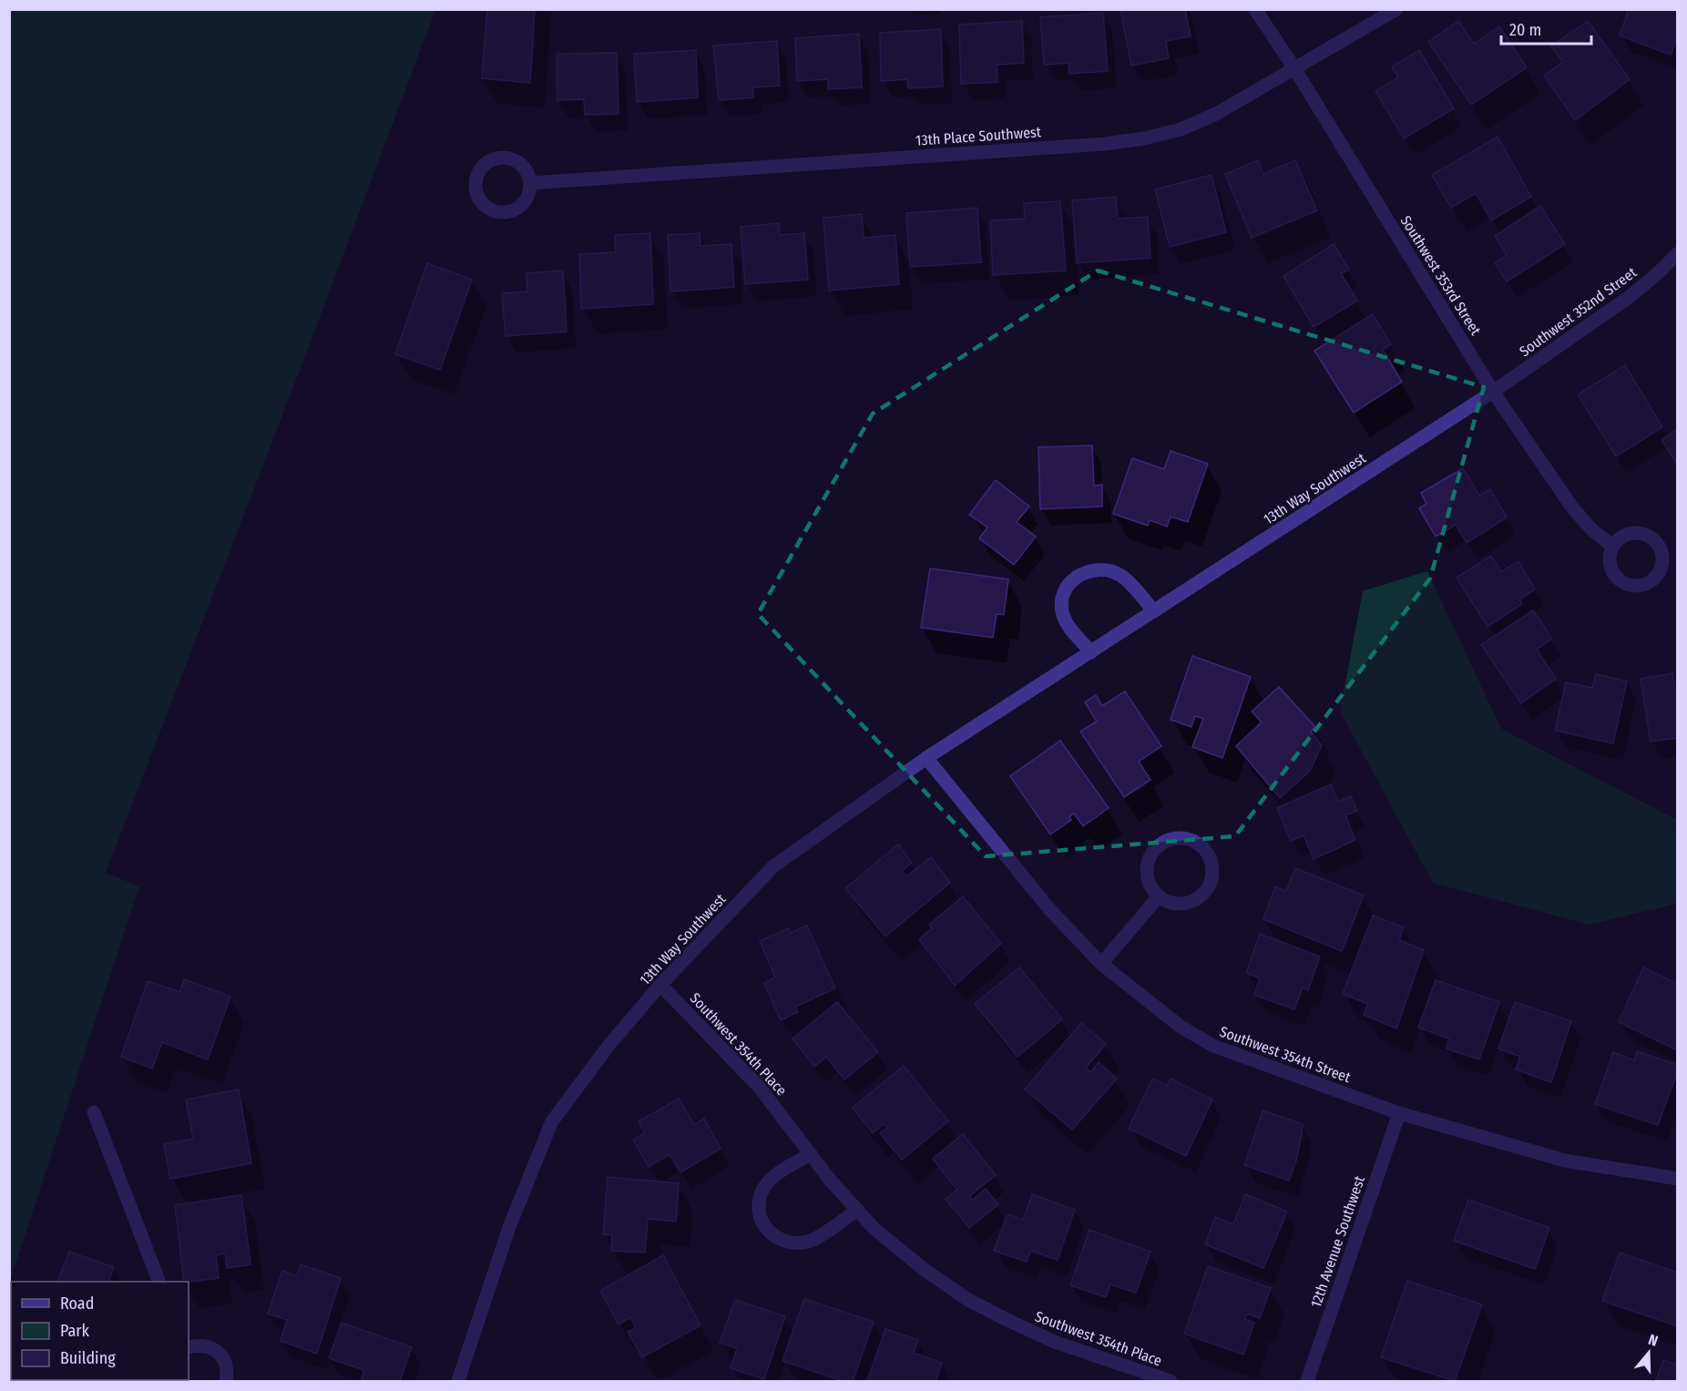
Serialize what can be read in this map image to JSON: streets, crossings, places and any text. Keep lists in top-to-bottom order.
{
  "streets": {
    "street": [
      "13th Place Southwest",
      "Southwest 353rd Street",
      "Southwest 352nd Street",
      "13th Way Southwest",
      "Southwest 354th Place",
      "Southwest 354th Street",
      "12th Avenue Southwest"
    ]
  },
  "crossings": [
    ["13th Place Southwest", "Southwest 353rd Street"],
    ["Southwest 353rd Street", "Southwest 352nd Street"],
    ["Southwest 353rd Street", "13th Way Southwest"],
    ["Southwest 352nd Street", "13th Way Southwest"],
    ["13th Way Southwest", "Southwest 354th Place"],
    ["13th Way Southwest", "Southwest 354th Street"],
    ["Southwest 354th Street", "12th Avenue Southwest"]
  ],
  "legend": ["Road", "Park", "Building"],
  "scale_bar": "20 m",
  "north": "top"
}
